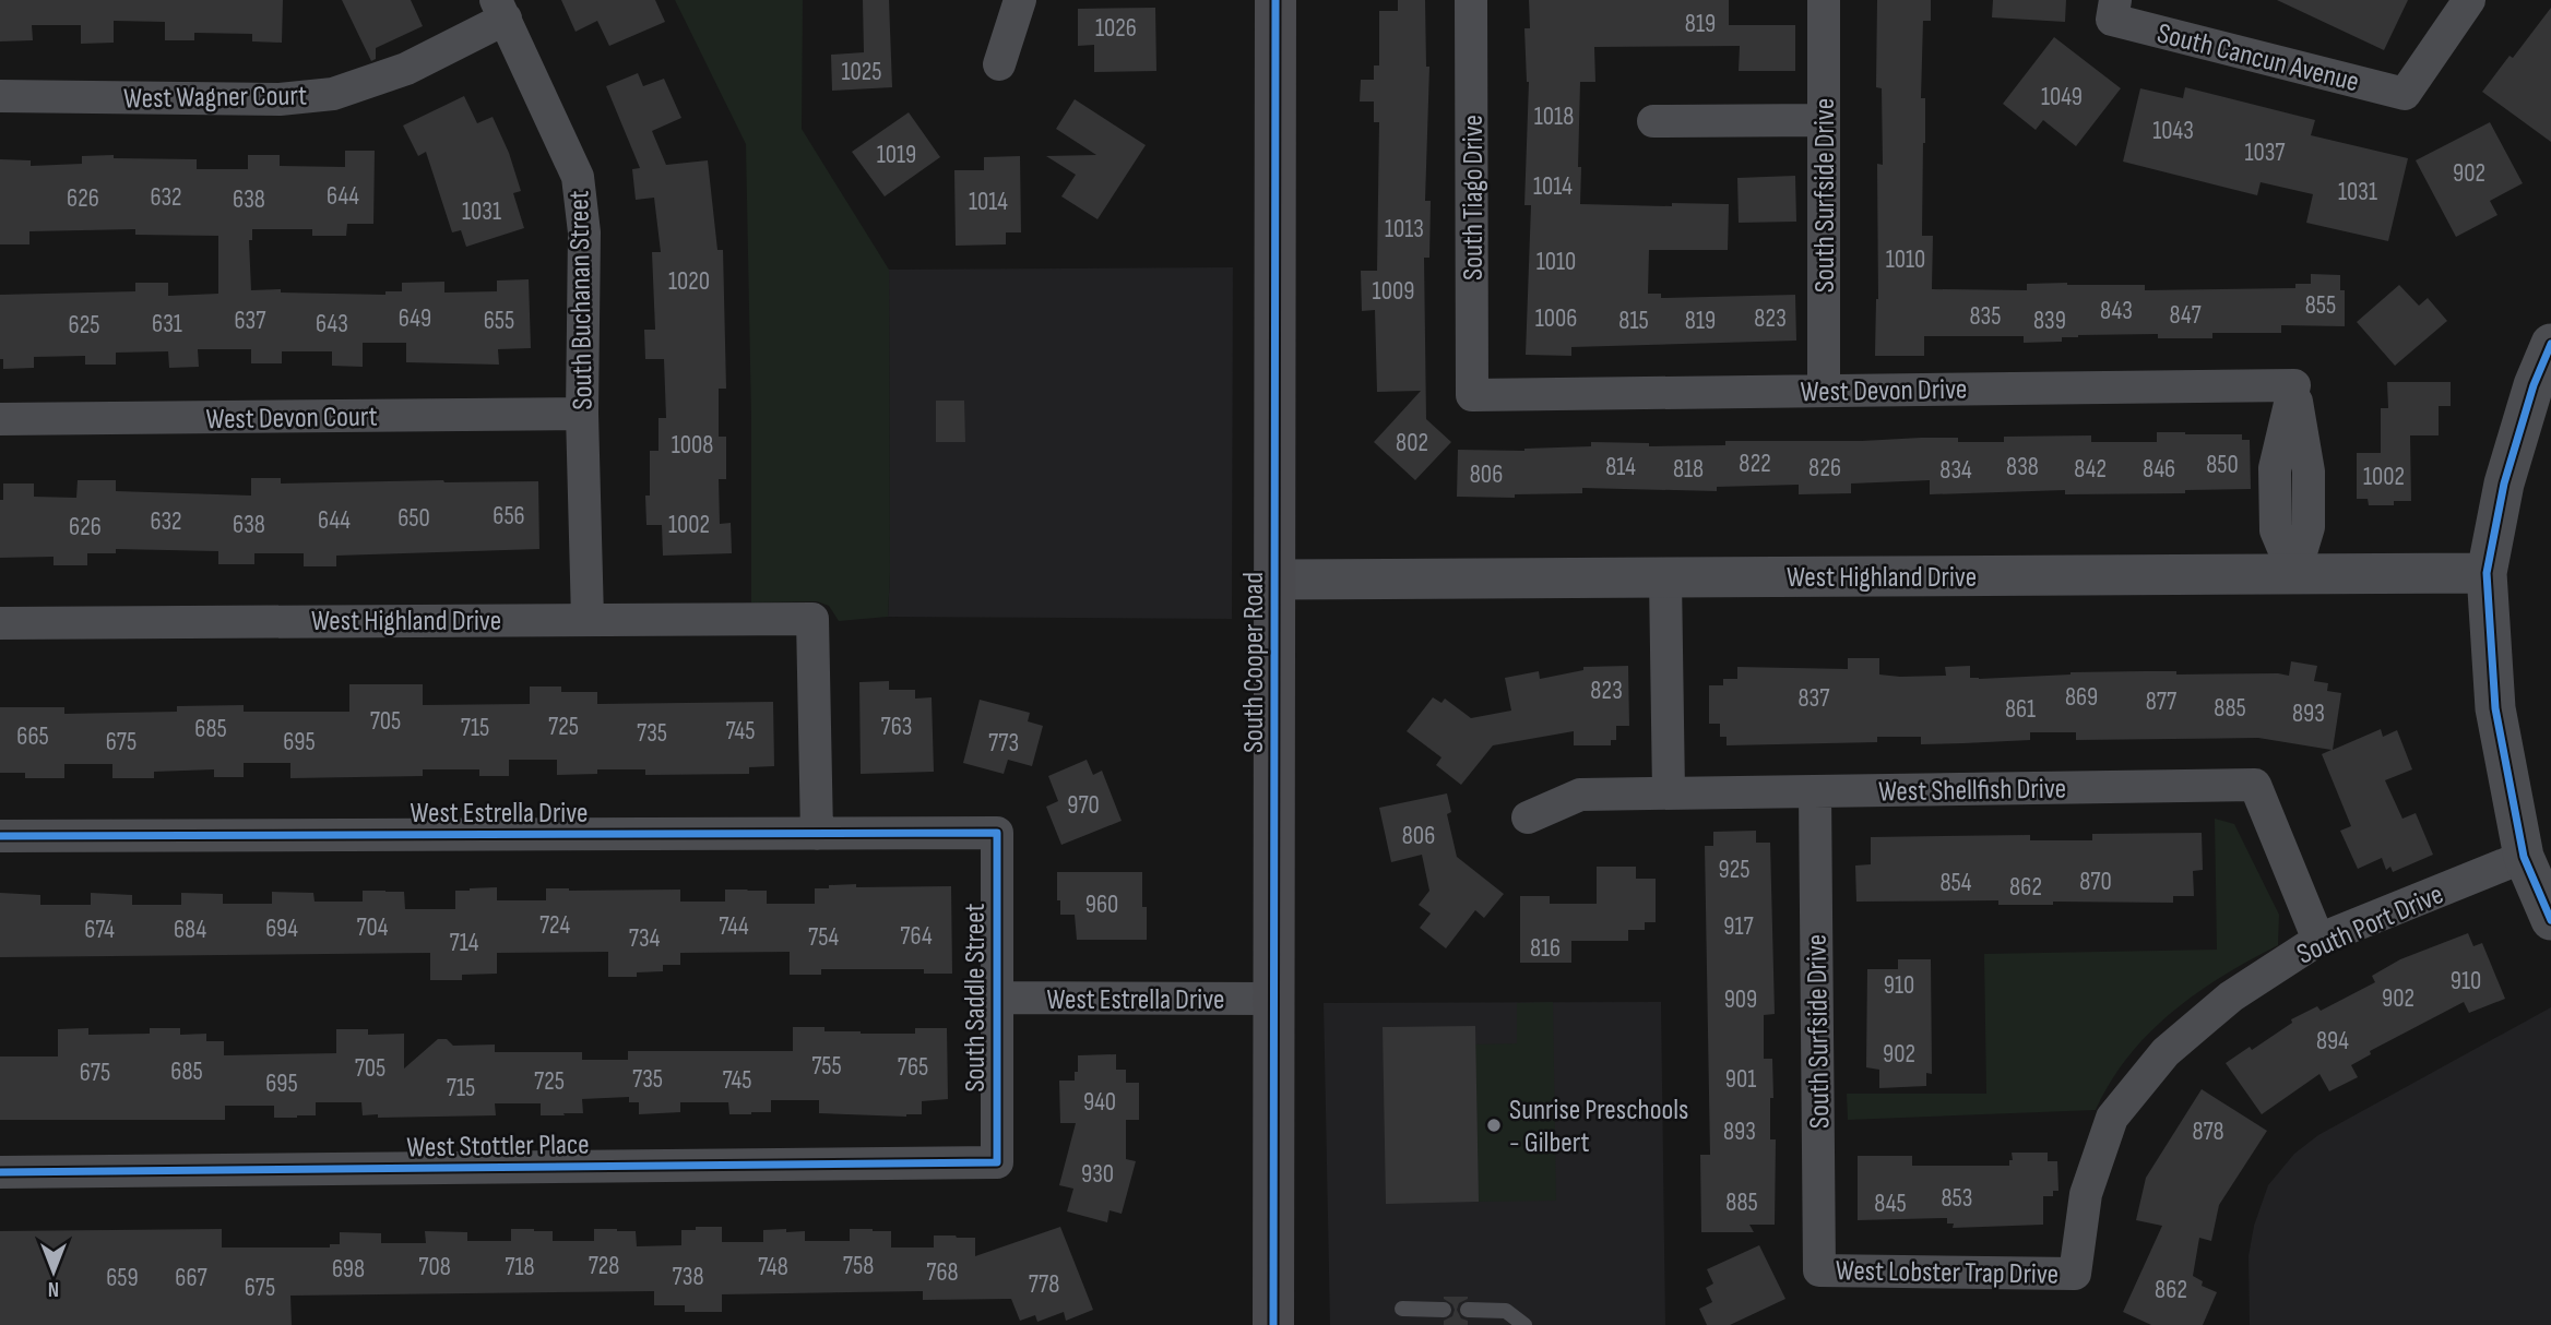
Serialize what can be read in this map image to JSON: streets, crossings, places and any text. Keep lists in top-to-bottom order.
{
  "streets": {
    "main road": ["South Cooper Road"],
    "street": [
      "South Cancun Avenue",
      "West Wagner Court",
      "South Surfside Drive",
      "South Tiago Drive",
      "South Buchanan Street",
      "West Devon Drive",
      "West Devon Court",
      "West Highland Drive",
      "West Shellfish Drive",
      "West Estrella Drive",
      "South Port Drive",
      "South Saddle Street",
      "West Stottler Place",
      "West Lobster Trap Drive"
    ]
  },
  "crossings": [
    ["West Wagner Court", "South Buchanan Street"],
    ["South Surfside Drive", "West Devon Drive"],
    ["South Surfside Drive", "West Shellfish Drive"],
    ["South Surfside Drive", "West Lobster Trap Drive"],
    ["South Tiago Drive", "West Devon Drive"],
    ["South Buchanan Street", "West Devon Court"],
    ["South Buchanan Street", "West Highland Drive"],
    ["West Devon Drive", "West Highland Drive"],
    ["West Highland Drive", "South Cooper Road"],
    ["West Highland Drive", "West Estrella Drive"],
    ["South Cooper Road", "West Estrella Drive"],
    ["West Shellfish Drive", "South Port Drive"],
    ["West Estrella Drive", "South Saddle Street"],
    ["South Port Drive", "West Lobster Trap Drive"],
    ["South Saddle Street", "West Stottler Place"]
  ],
  "places": ["Sunrise Preschools - Gilbert"],
  "house_numbers": [
    "819",
    "1026",
    "1025",
    "1049",
    "1018",
    "1043",
    "1037",
    "1019",
    "902",
    "1014",
    "1031",
    "644",
    "632",
    "626",
    "638",
    "1014",
    "1031",
    "1013",
    "1010",
    "1010",
    "1020",
    "1009",
    "855",
    "843",
    "847",
    "835",
    "649",
    "1006",
    "823",
    "637",
    "655",
    "815",
    "819",
    "839",
    "631",
    "643",
    "625",
    "802",
    "1008",
    "822",
    "850",
    "814",
    "838",
    "826",
    "818",
    "842",
    "846",
    "834",
    "806",
    "1002",
    "656",
    "650",
    "644",
    "632",
    "638",
    "1002",
    "626",
    "823",
    "869",
    "837",
    "877",
    "885",
    "861",
    "893",
    "705",
    "725",
    "763",
    "715",
    "685",
    "745",
    "735",
    "665",
    "675",
    "695",
    "773",
    "970",
    "806",
    "925",
    "870",
    "854",
    "862",
    "960",
    "724",
    "744",
    "917",
    "704",
    "694",
    "674",
    "684",
    "764",
    "754",
    "734",
    "714",
    "816",
    "910",
    "910",
    "902",
    "909",
    "894",
    "902",
    "755",
    "765",
    "705",
    "685",
    "675",
    "735",
    "901",
    "745",
    "725",
    "695",
    "715",
    "940",
    "893",
    "878",
    "930",
    "853",
    "885",
    "845",
    "728",
    "758",
    "708",
    "718",
    "748",
    "698",
    "768",
    "738",
    "659",
    "667",
    "778",
    "675",
    "862"
  ],
  "north": "bottom"
}
